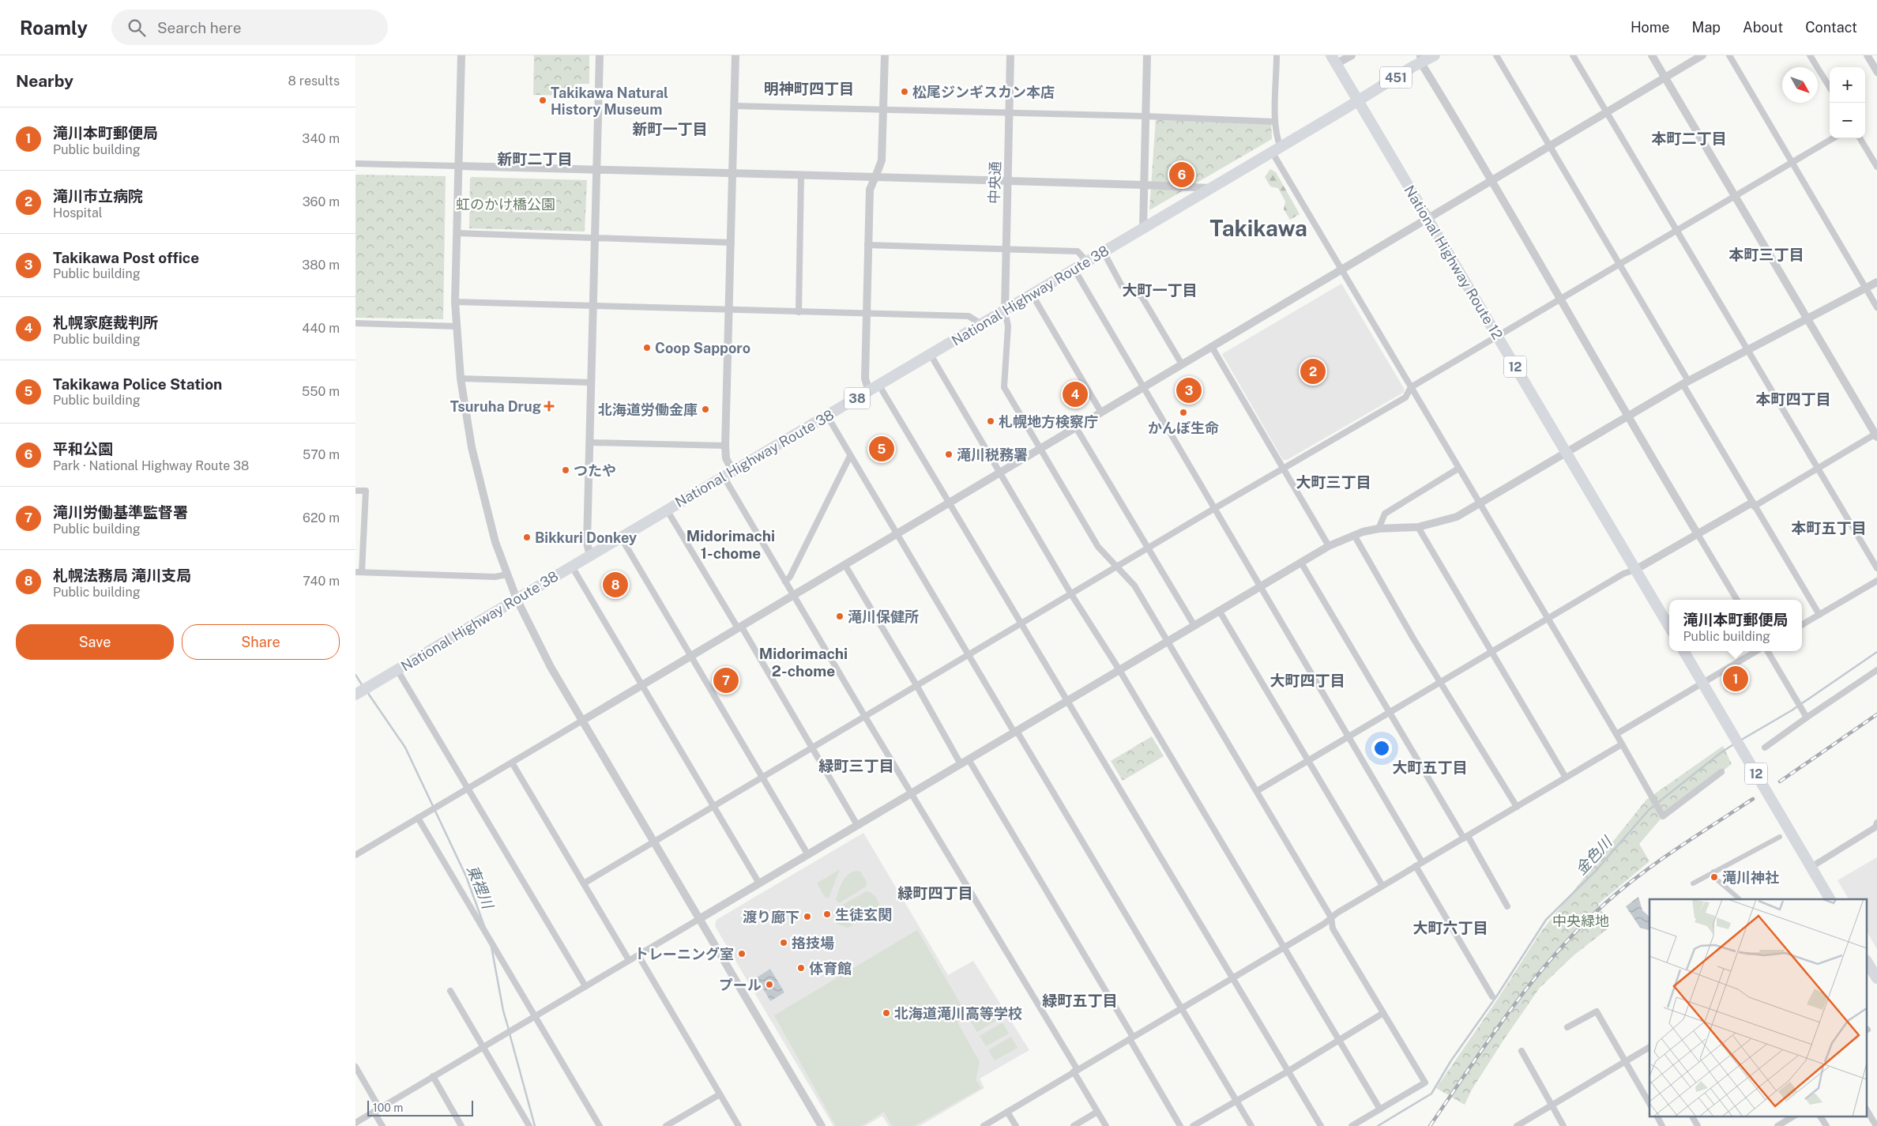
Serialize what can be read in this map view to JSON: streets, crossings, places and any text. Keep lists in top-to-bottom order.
{
  "streets": {
    "highway": [
      "451",
      "National Highway Route 12",
      "National Highway Route 38",
      "12",
      "38"
    ],
    "street": ["中央通"]
  },
  "crossings": [
    ["451", "National Highway Route 12"],
    ["451", "National Highway Route 38"],
    ["中央通", "National Highway Route 38"],
    ["National Highway Route 12", "National Highway Route 38"]
  ],
  "districts": [
    "明神町四丁目",
    "新町一丁目",
    "本町二丁目",
    "新町二丁目",
    "Takikawa",
    "本町三丁目",
    "大町一丁目",
    "本町四丁目",
    "大町三丁目",
    "本町五丁目",
    "Midorimachi 1-chome",
    "Midorimachi 2-chome",
    "大町四丁目",
    "緑町三丁目",
    "大町五丁目",
    "緑町四丁目",
    "大町六丁目",
    "緑町五丁目"
  ],
  "water": ["金色川", "東裡川"],
  "parks": ["虹のかけ橋公園", "中央緑地"],
  "places": {
    "other": [
      "松尾ジンギスカン本店",
      "Takikawa Natural History Museum",
      "Coop Sapporo",
      "北海道労働金庫",
      "かんぽ生命",
      "札幌地方検察庁",
      "滝川税務署",
      "つたや",
      "Bikkuri Donkey",
      "滝川保健所",
      "滝川神社",
      "生徒玄関",
      "渡り廊下",
      "挌技場",
      "トレーニング室",
      "体育館",
      "プール",
      "北海道滝川高等学校"
    ],
    "health": ["Tsuruha Drug"]
  },
  "scale_bar": "100 m",
  "north": "bottom right",
  "page": {
    "header": "Roamly",
    "search": "Search here",
    "nav": [
      "Home",
      "Map",
      "About",
      "Contact"
    ],
    "heading": ["Nearby", "8 results"],
    "map_buttons": ["+", "−"],
    "list": [
      {
        "mark": "1",
        "name": "滝川本町郵便局",
        "note": "Public building",
        "value": "340 m"
      },
      {
        "mark": "2",
        "name": "滝川市立病院",
        "note": "Hospital",
        "value": "360 m"
      },
      {
        "mark": "3",
        "name": "Takikawa Post office",
        "note": "Public building",
        "value": "380 m"
      },
      {
        "mark": "4",
        "name": "札幌家庭裁判所",
        "note": "Public building",
        "value": "440 m"
      },
      {
        "mark": "5",
        "name": "Takikawa Police Station",
        "note": "Public building",
        "value": "550 m"
      },
      {
        "mark": "6",
        "name": "平和公園",
        "note": "Park · National Highway Route 38",
        "value": "570 m"
      },
      {
        "mark": "7",
        "name": "滝川労働基準監督署",
        "note": "Public building",
        "value": "620 m"
      },
      {
        "mark": "8",
        "name": "札幌法務局 滝川支局",
        "note": "Public building",
        "value": "740 m"
      }
    ],
    "pins": [
      "6",
      "2",
      "3",
      "4",
      "5",
      "8",
      "1",
      "7"
    ],
    "popup": ["滝川本町郵便局", "Public building"],
    "buttons": ["Save", "Share"],
    "scale": "100 m"
  }
}
